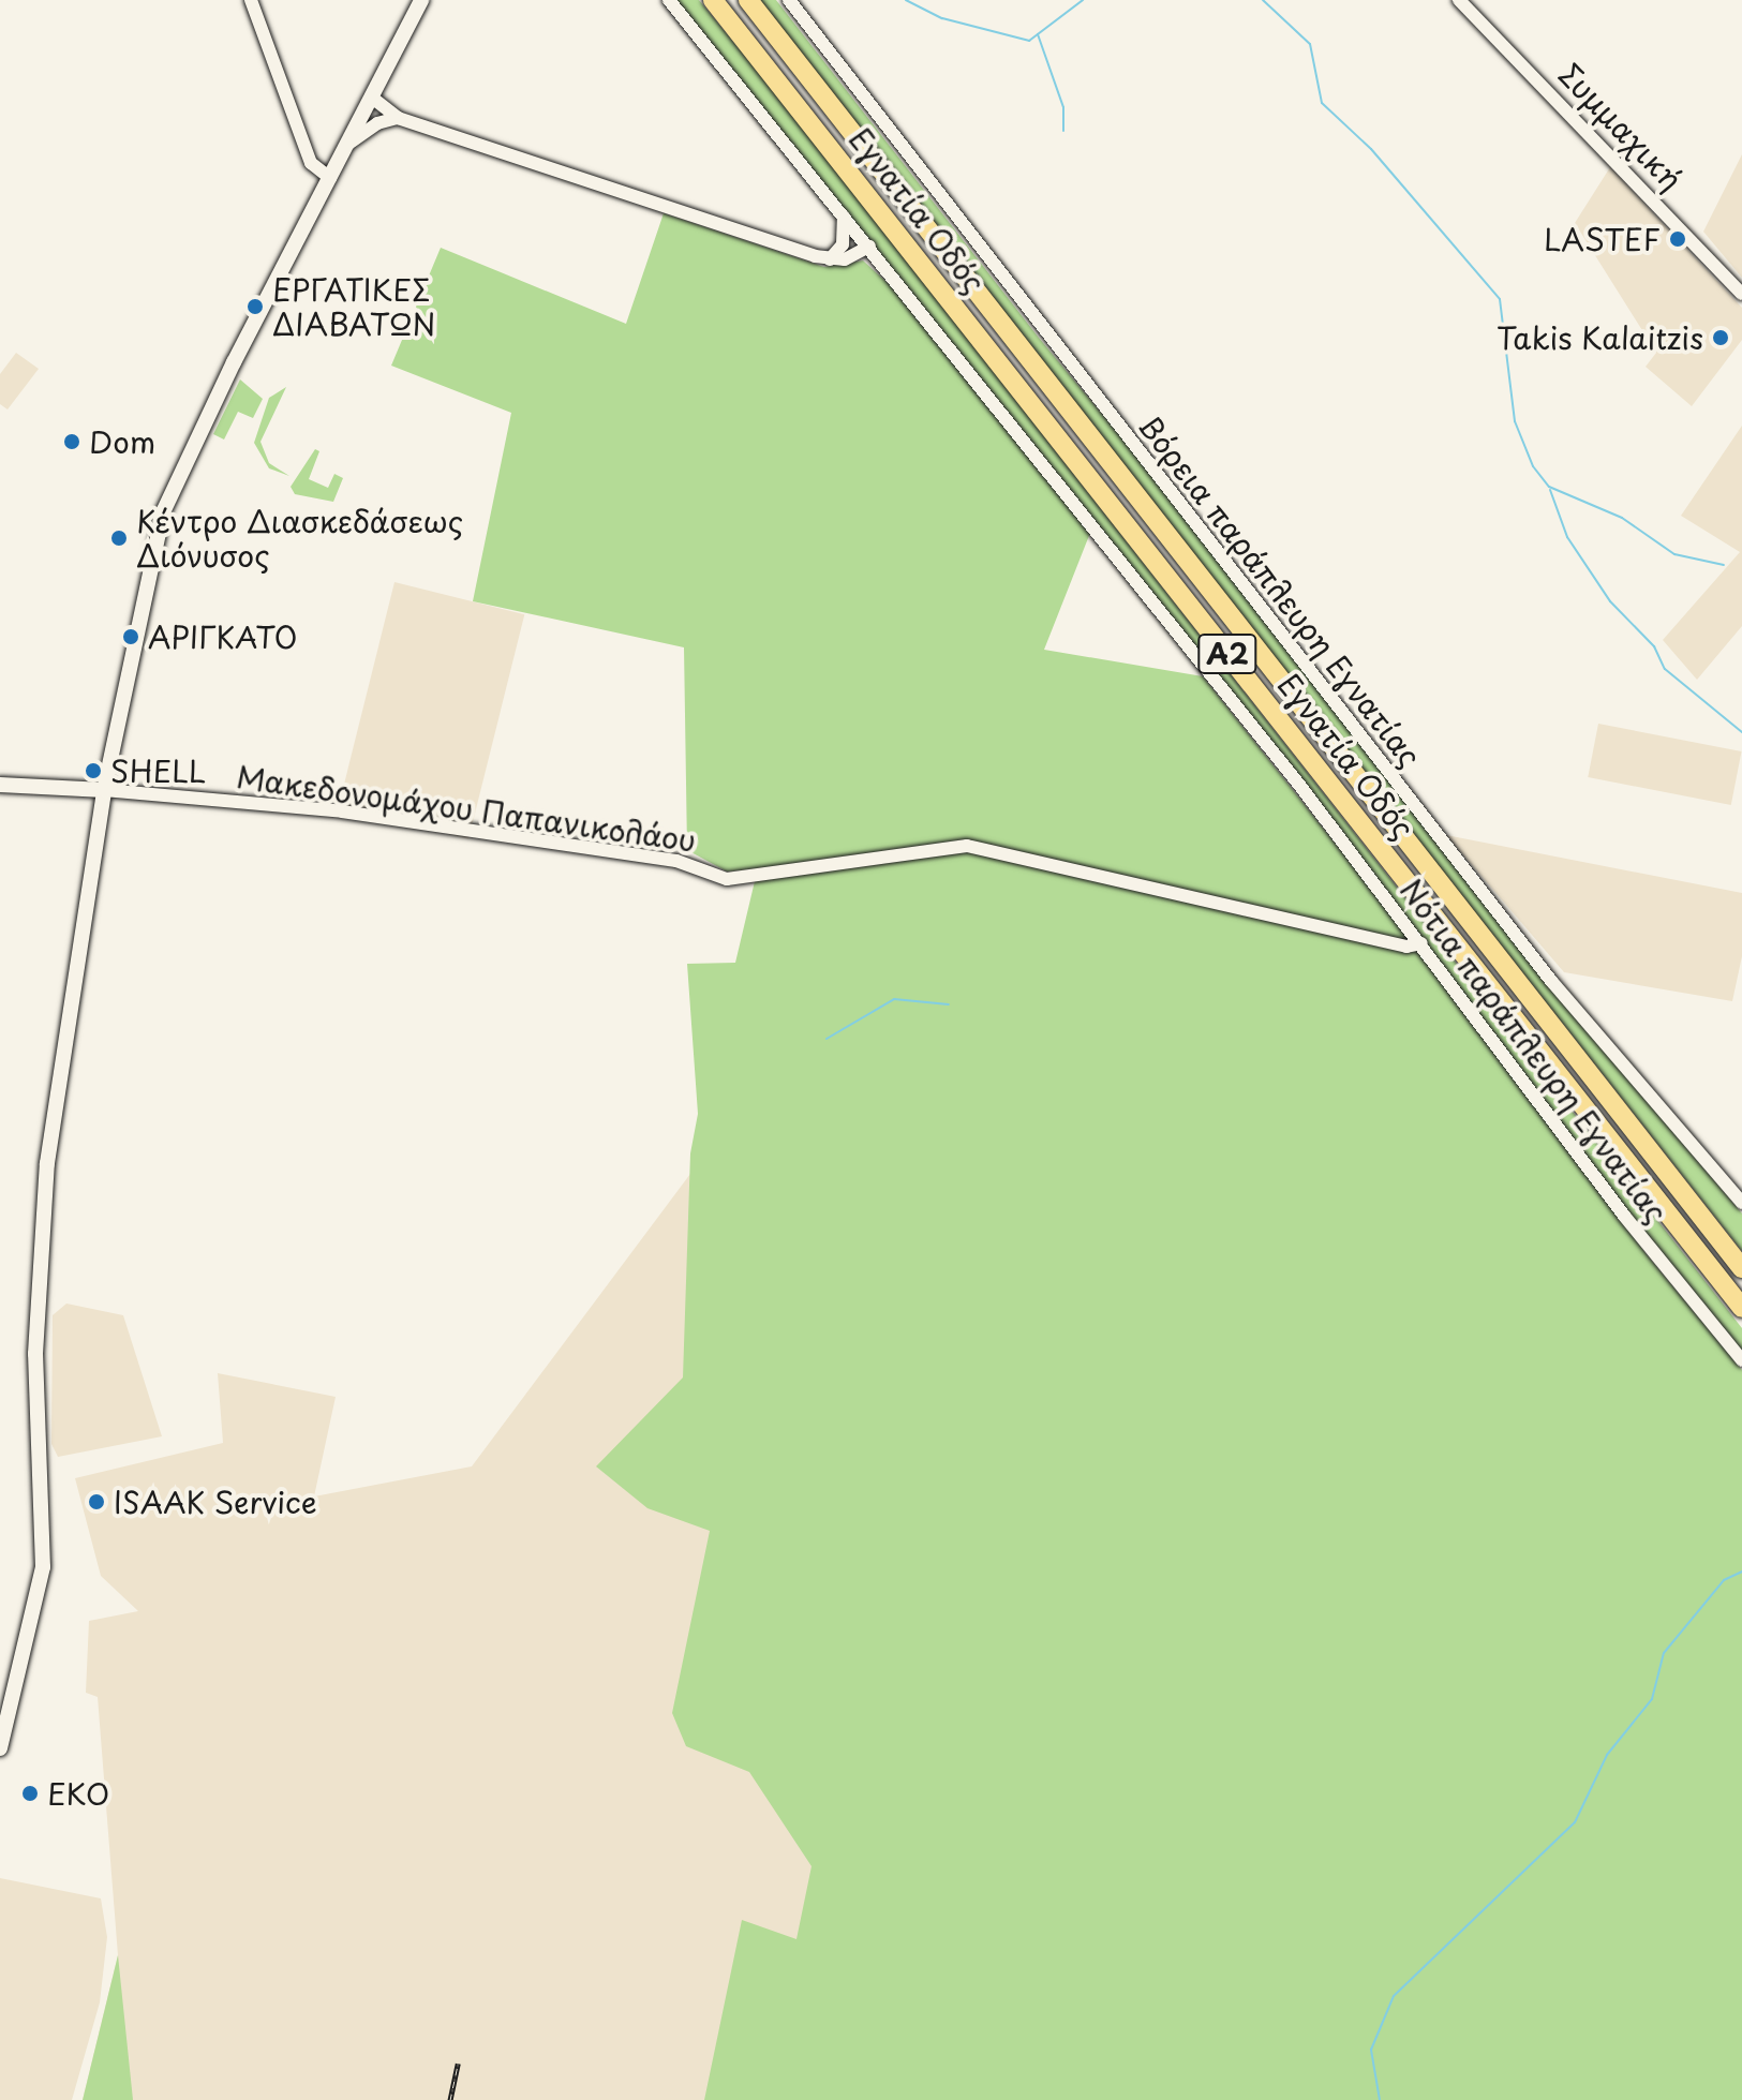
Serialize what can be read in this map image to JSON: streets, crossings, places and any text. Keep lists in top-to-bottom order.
{
  "streets": {
    "highway": ["Εγνατία Οδός", "Α2"],
    "street": [
      "Συμμαχική",
      "Βόρεια παράπλευρη Εγνατίας",
      "Μακεδονομάχου Παπανικολάου",
      "Νότια παράπλευρη Εγνατίας"
    ]
  },
  "crossings": [
    ["Μακεδονομάχου Παπανικολάου", "Νότια παράπλευρη Εγνατίας"]
  ],
  "places": [
    "LASTEF",
    "ΕΡΓΑΤΙΚΕΣ ΔΙΑΒΑΤΩΝ",
    "Takis Kalaitzis",
    "Dom",
    "Κέντρο Διασκεδάσεως Διόνυσος",
    "ΑΡΙΓΚΑΤΟ",
    "SHELL",
    "ISAAK Service",
    "EKO"
  ]
}
